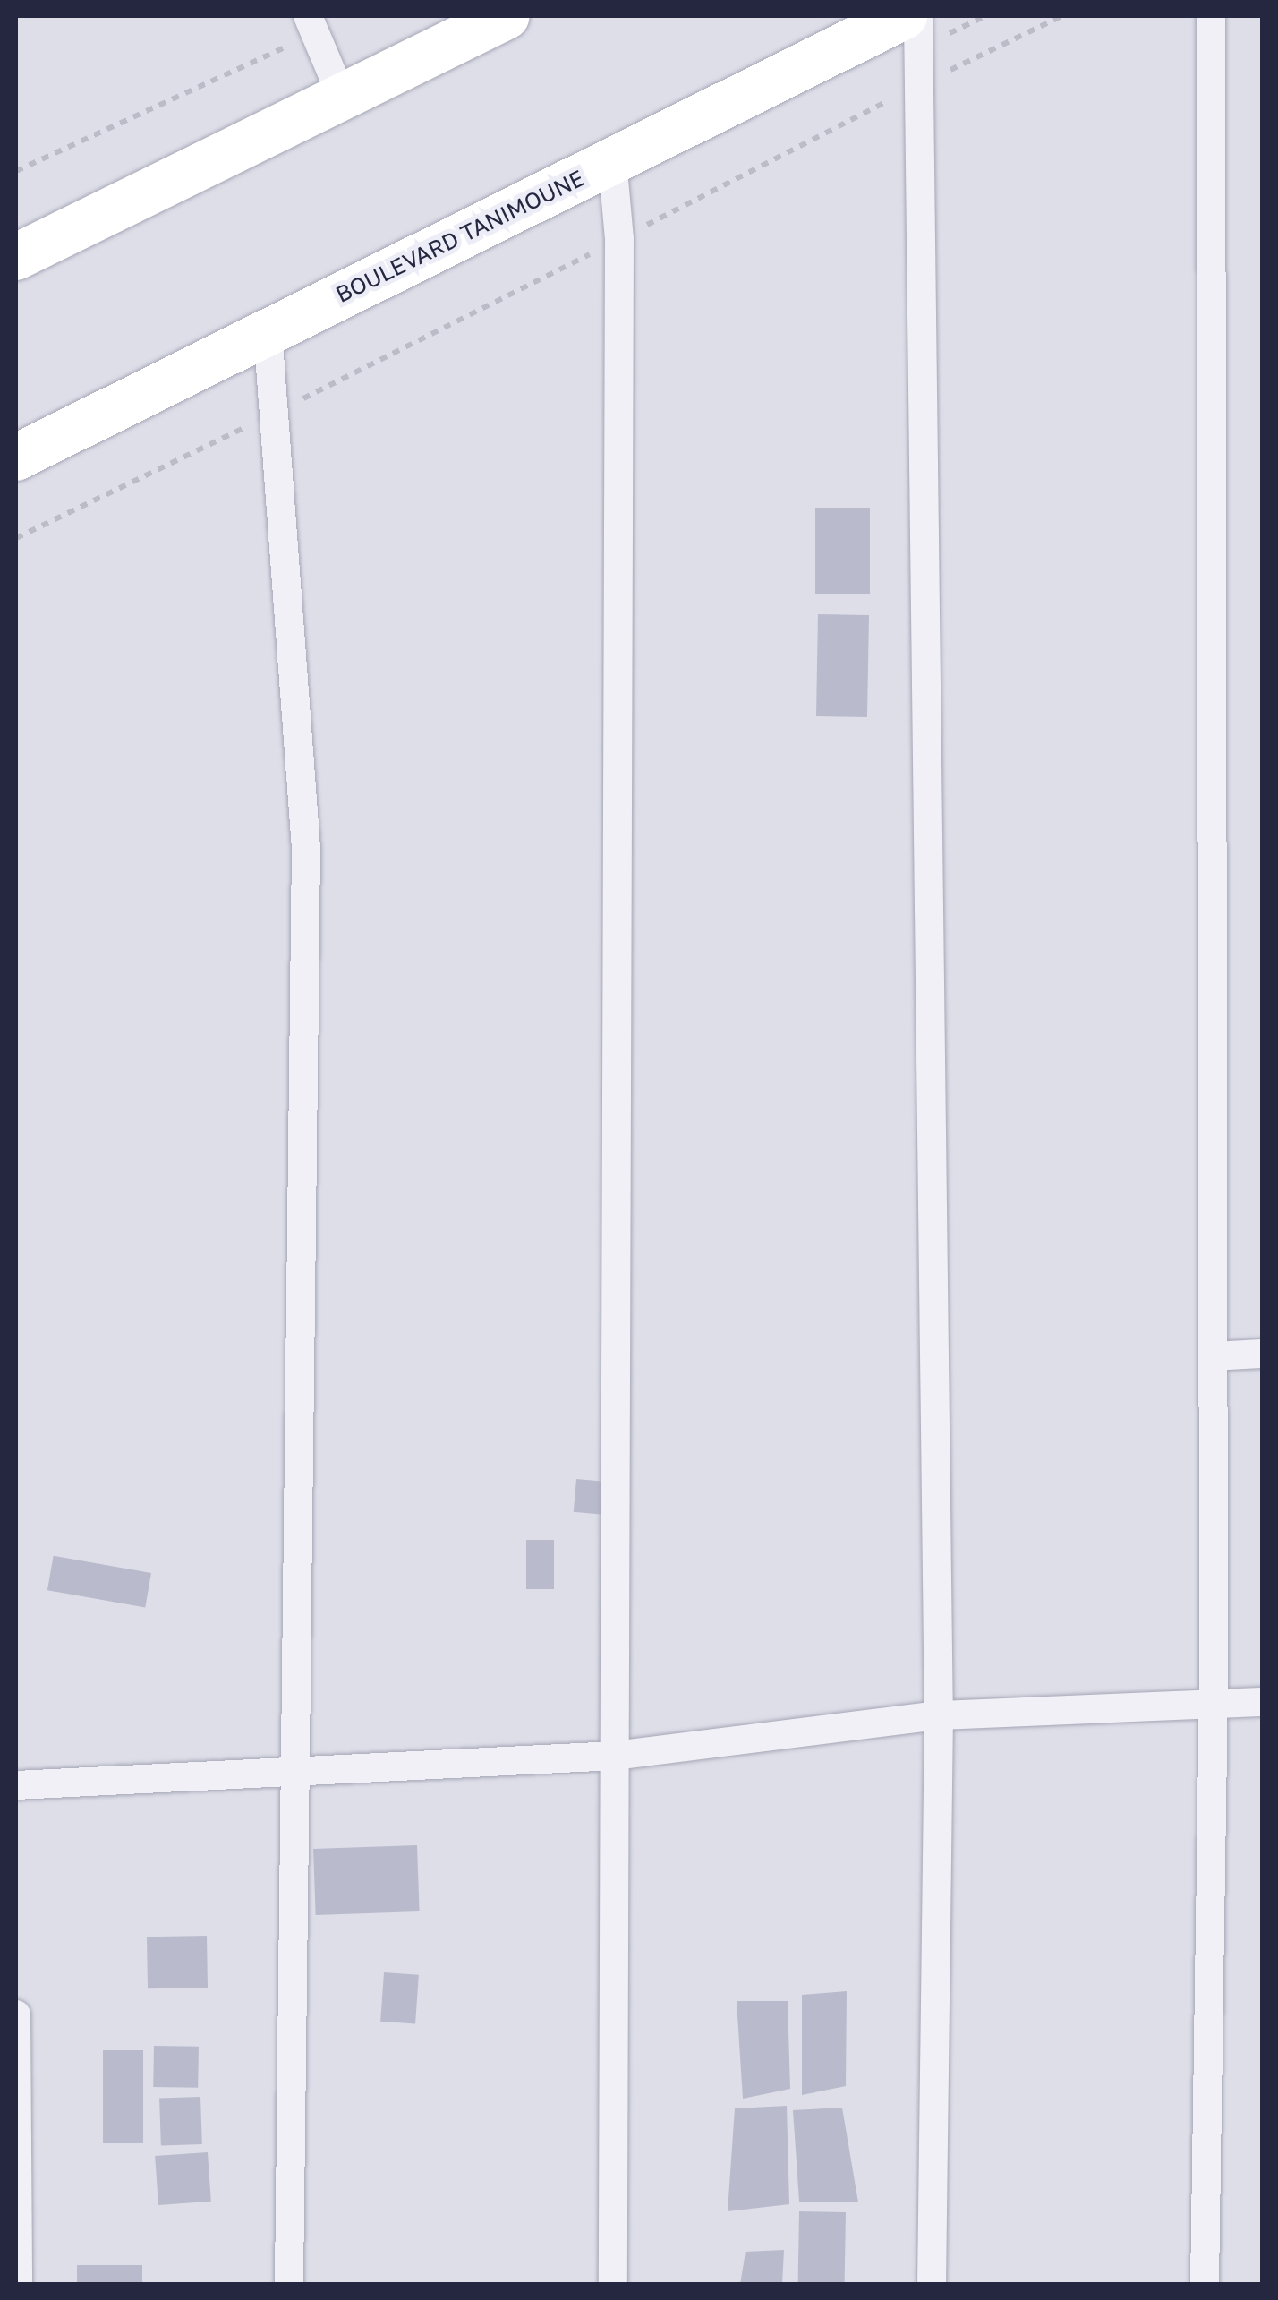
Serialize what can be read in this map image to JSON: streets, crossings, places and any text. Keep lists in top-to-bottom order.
{
  "streets": {
    "main road": ["BOULEVARD TANIMOUNE"]
  }
}
